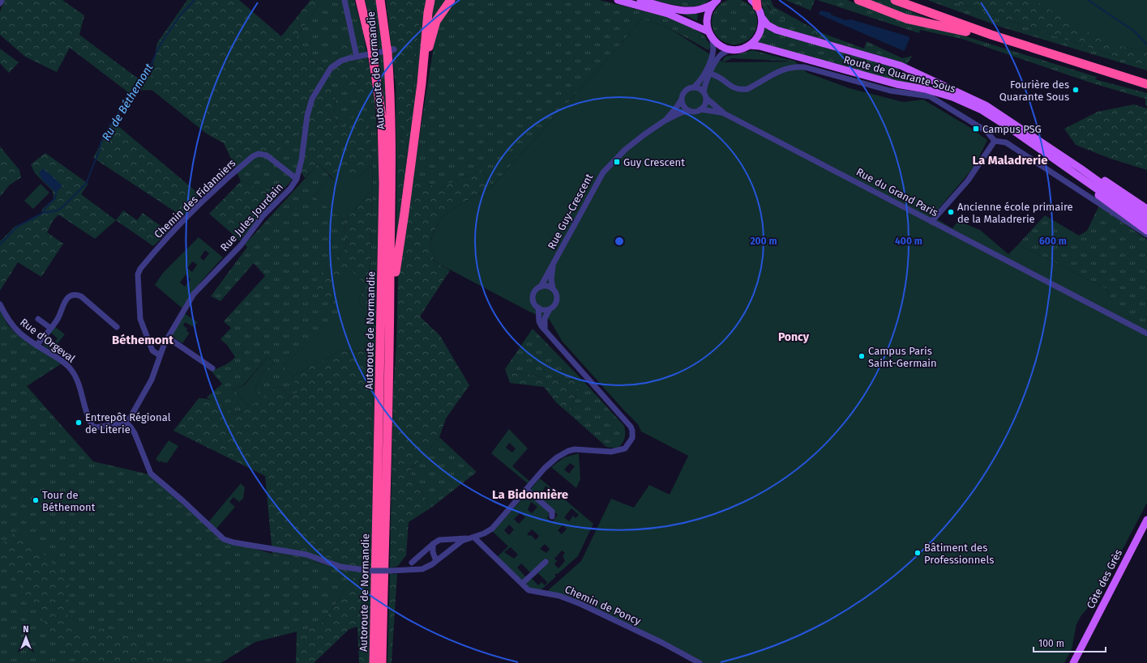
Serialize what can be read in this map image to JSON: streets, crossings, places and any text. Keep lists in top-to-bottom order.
{
  "streets": {
    "highway": ["Autoroute de Normandie"],
    "main road": ["Route de Quarante Sous", "Côte des Grès"],
    "street": [
      "Rue du Grand Paris",
      "Chemin des Fidanniers",
      "Rue Guy-Crescent",
      "Rue Jules Jourdain",
      "Rue d'Orgeval",
      "Chemin de Poncy"
    ]
  },
  "crossings": [
    ["Autoroute de Normandie", "Rue Jules Jourdain"],
    ["Rue du Grand Paris", "Rue Guy-Crescent"],
    ["Chemin des Fidanniers", "Rue Jules Jourdain"],
    ["Rue Jules Jourdain", "Rue d'Orgeval"]
  ],
  "districts": [
    "La Maladrerie",
    "Poncy",
    "Béthemont",
    "La Bidonnière"
  ],
  "water": ["Ru de Béthemont"],
  "places": {
    "other": [
      "Fourière des Quarante Sous",
      "Ancienne école primaire de la Maladrerie",
      "Campus Paris Saint-Germain",
      "Entrepôt Régional de Literie",
      "Tour de Béthemont",
      "Bâtiment des Professionnels"
    ],
    "transit": ["Campus PSG", "Guy Crescent"]
  },
  "scale_bar": "100 m",
  "north": "top",
  "rings": ["200 m", "400 m", "600 m"]
}
